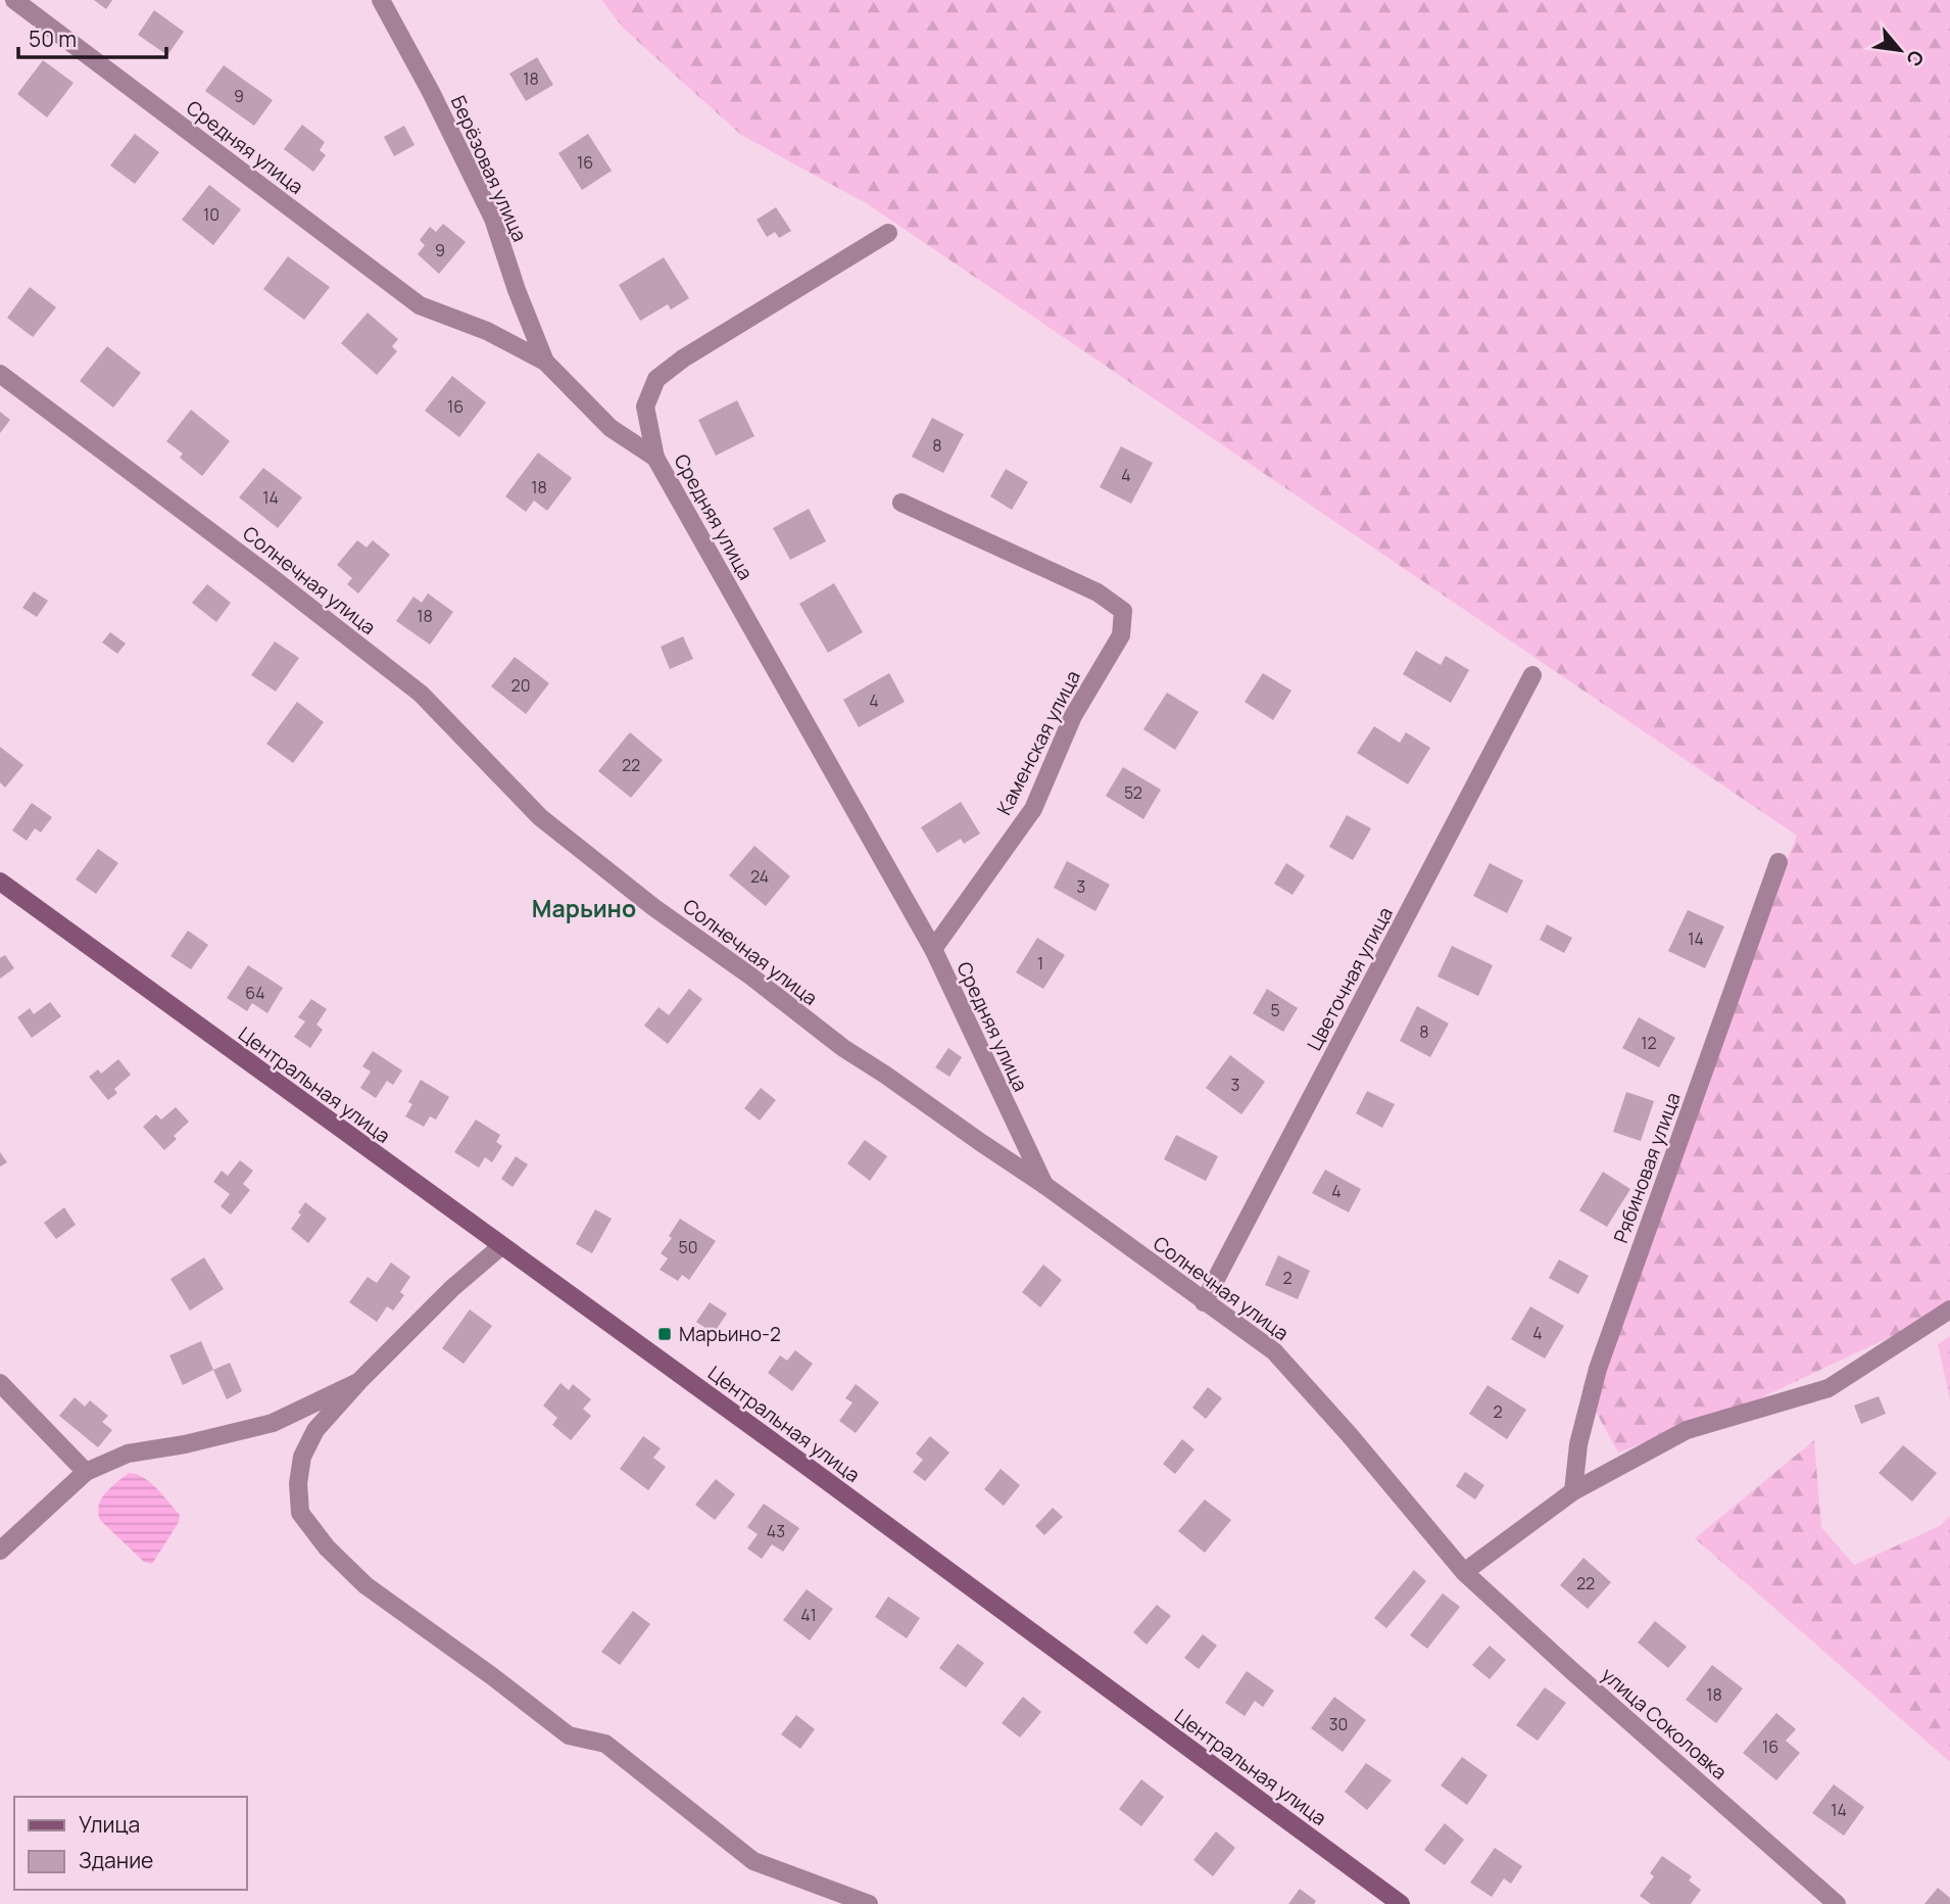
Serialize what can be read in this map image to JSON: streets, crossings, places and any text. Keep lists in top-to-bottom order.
{
  "streets": {
    "main road": ["Центральная улица"],
    "street": [
      "Средняя улица",
      "Берёзовая улица",
      "Солнечная улица",
      "Каменская улица",
      "Цветочная улица",
      "Рябиновая улица",
      "улица Соколовка"
    ]
  },
  "crossings": [
    ["Средняя улица", "Берёзовая улица"],
    ["Средняя улица", "Солнечная улица"],
    ["Средняя улица", "Каменская улица"],
    ["Солнечная улица", "Цветочная улица"],
    ["Солнечная улица", "улица Соколовка"]
  ],
  "districts": ["Марьино"],
  "places": {
    "transit": ["Марьино-2"]
  },
  "house_numbers": [
    "18",
    "9",
    "16",
    "10",
    "9",
    "16",
    "8",
    "4",
    "18",
    "14",
    "18",
    "20",
    "4",
    "22",
    "52",
    "24",
    "3",
    "14",
    "1",
    "64",
    "5",
    "8",
    "12",
    "3",
    "4",
    "50",
    "2",
    "4",
    "2",
    "43",
    "22",
    "41",
    "18",
    "30",
    "16",
    "14"
  ],
  "legend": ["Улица", "Здание"],
  "scale_bar": "50 m",
  "north": "bottom right"
}
